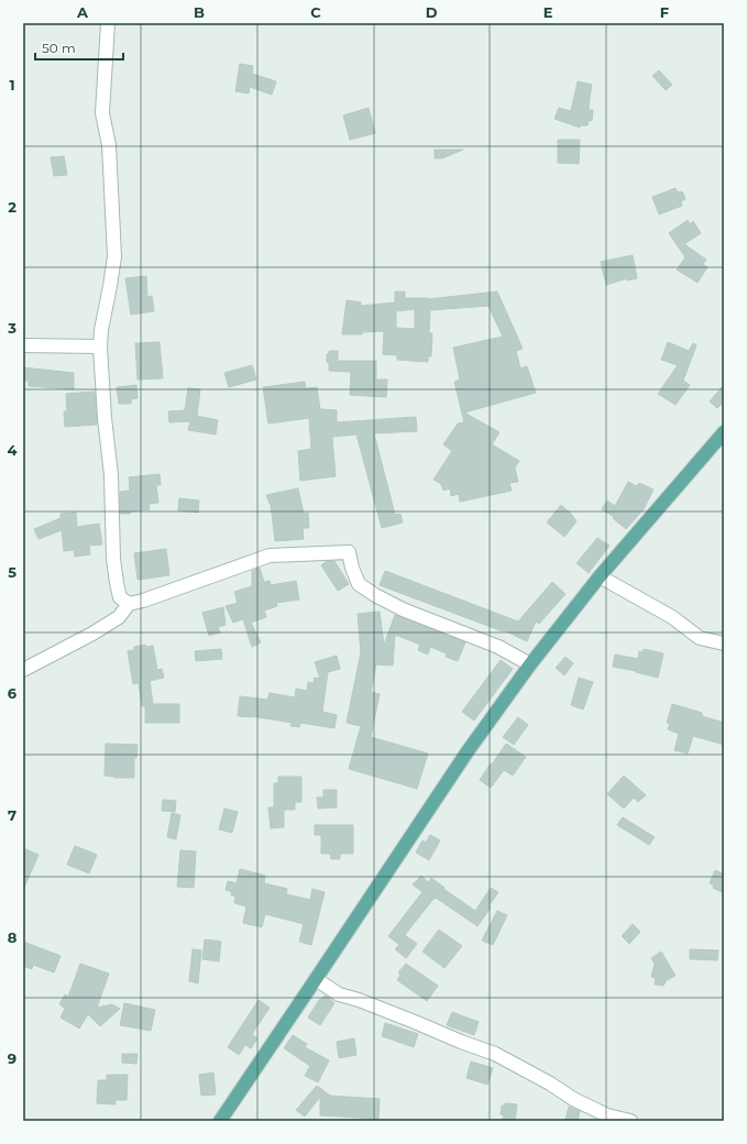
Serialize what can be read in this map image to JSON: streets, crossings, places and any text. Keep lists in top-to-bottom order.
{
  "scale_bar": "50 m",
  "grid": {
    "columns": [
      "A",
      "B",
      "C",
      "D",
      "E",
      "F"
    ],
    "rows": [
      "1",
      "2",
      "3",
      "4",
      "5",
      "6",
      "7",
      "8",
      "9"
    ]
  }
}
